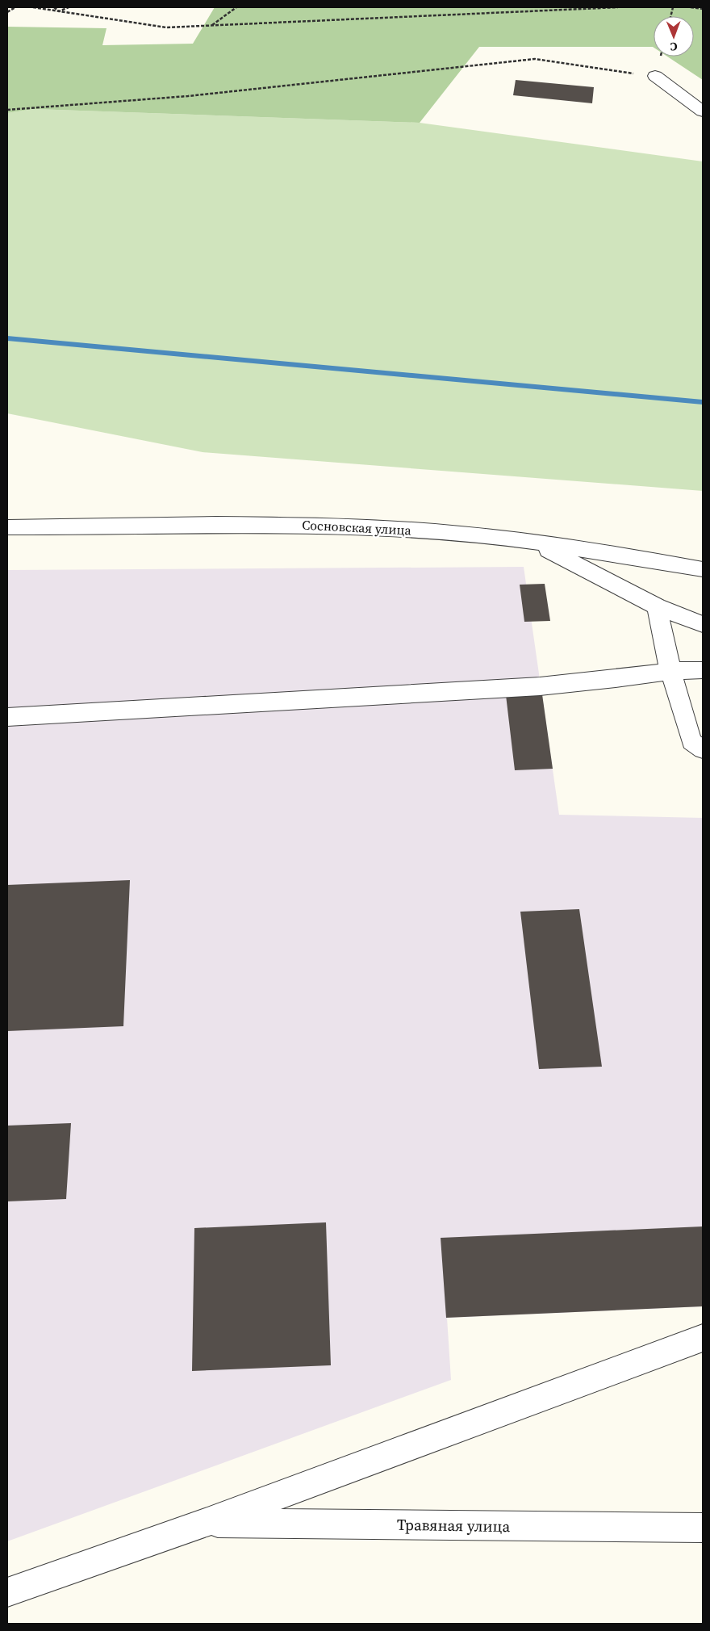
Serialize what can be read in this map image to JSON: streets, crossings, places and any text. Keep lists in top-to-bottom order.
{
  "streets": {
    "street": ["Сосновская улица", "Травяная улица"]
  },
  "north": "bottom"
}
